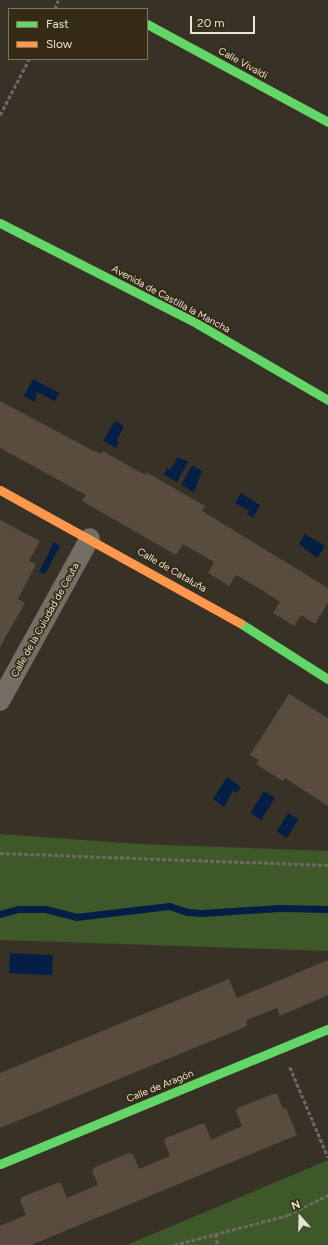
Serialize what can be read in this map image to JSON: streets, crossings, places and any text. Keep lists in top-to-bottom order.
{
  "streets": {
    "street": [
      "Calle Vivaldi",
      "Avenida de Castilla la Mancha",
      "Calle de Cataluña",
      "Calle de la Cuiudad de Ceuta",
      "Calle de Aragón"
    ]
  },
  "crossings": [
    ["Calle de Cataluña", "Calle de la Cuiudad de Ceuta"]
  ],
  "legend": ["Fast", "Slow"],
  "scale_bar": "20 m",
  "north": "top"
}
